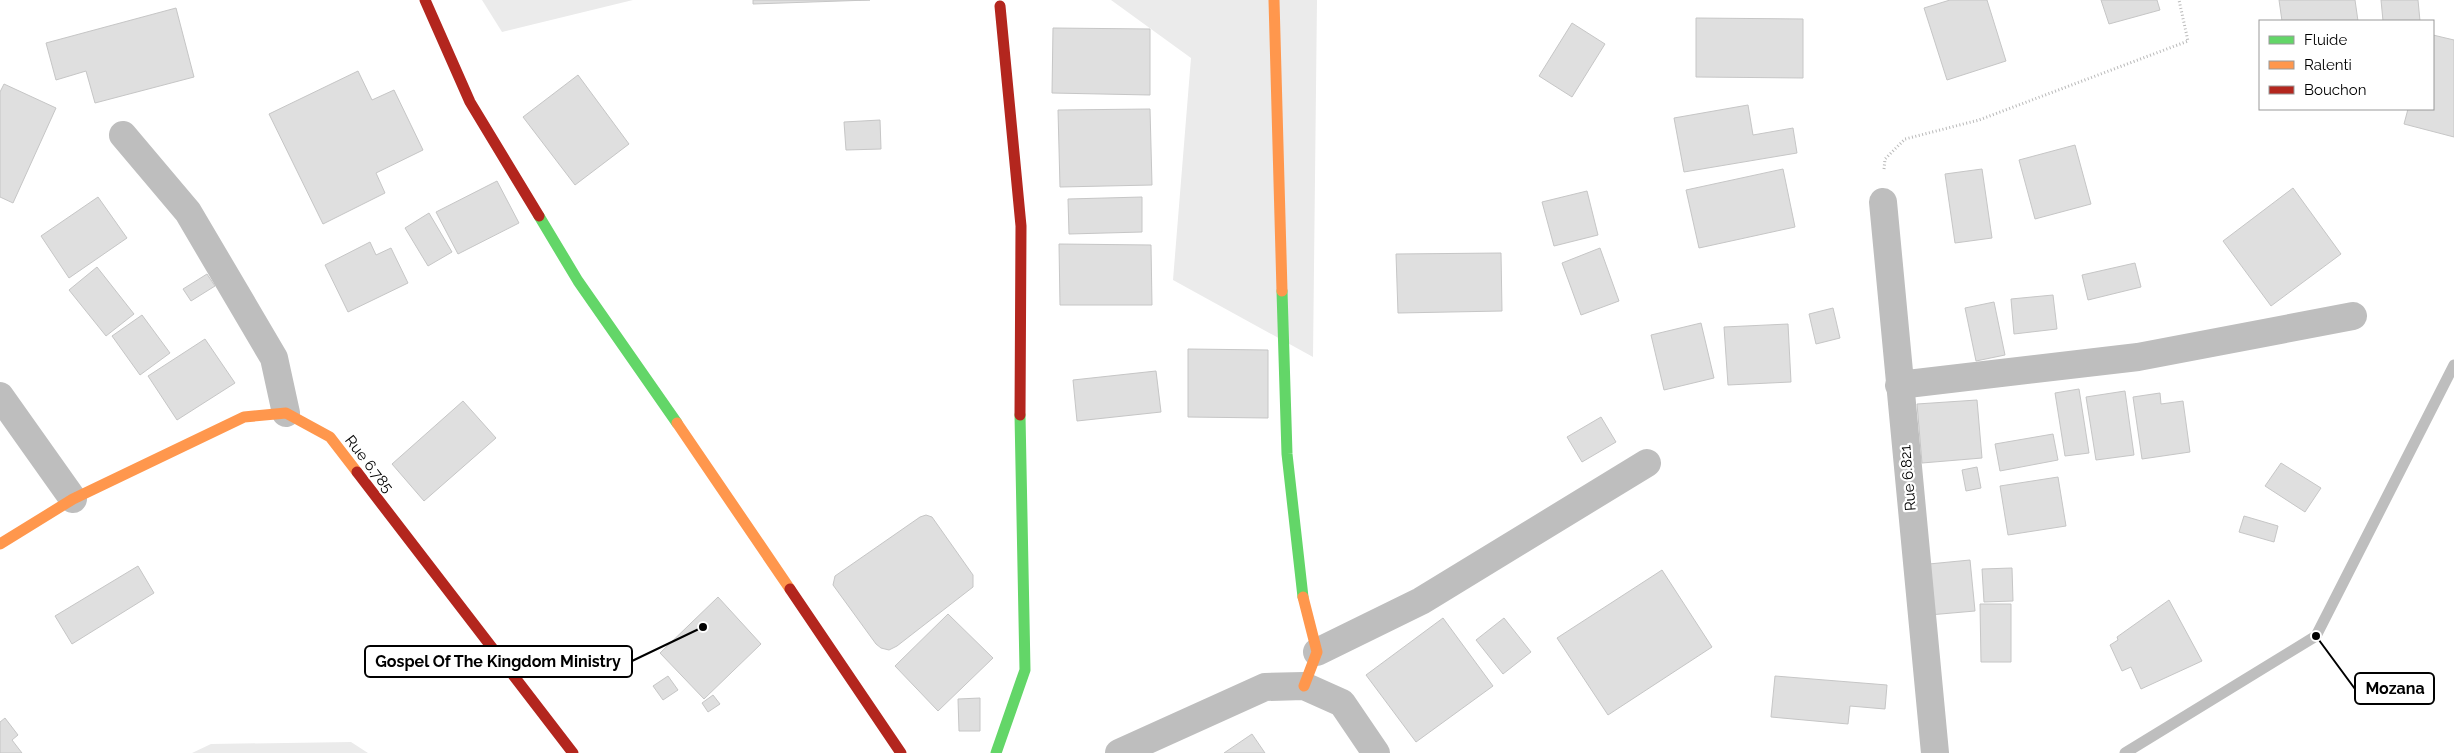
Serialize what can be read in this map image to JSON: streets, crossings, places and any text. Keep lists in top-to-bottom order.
{
  "streets": {
    "street": ["Rue 6.785", "Rue 6.821"]
  },
  "places": ["Gospel Of The Kingdom Ministry", "Mozana"],
  "legend": ["Fluide", "Ralenti", "Bouchon"]
}
